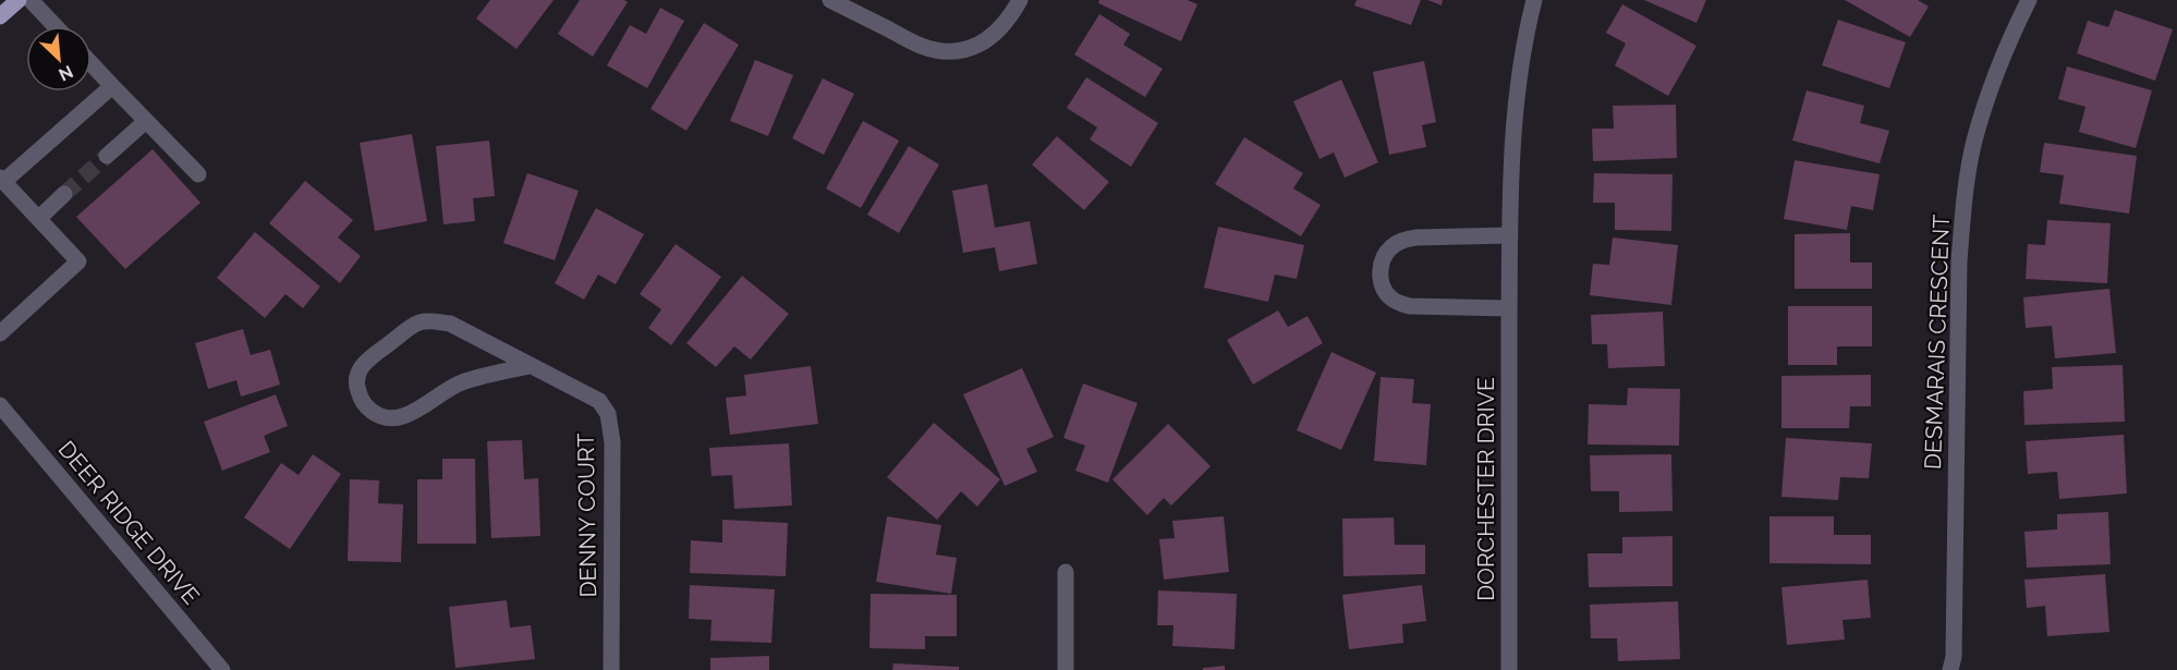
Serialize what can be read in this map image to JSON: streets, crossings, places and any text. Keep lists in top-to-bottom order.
{
  "streets": {
    "street": [
      "DESMARAIS CRESCENT",
      "DORCHESTER DRIVE",
      "DENNY COURT",
      "DEER RIDGE DRIVE"
    ]
  },
  "north": "bottom right"
}
